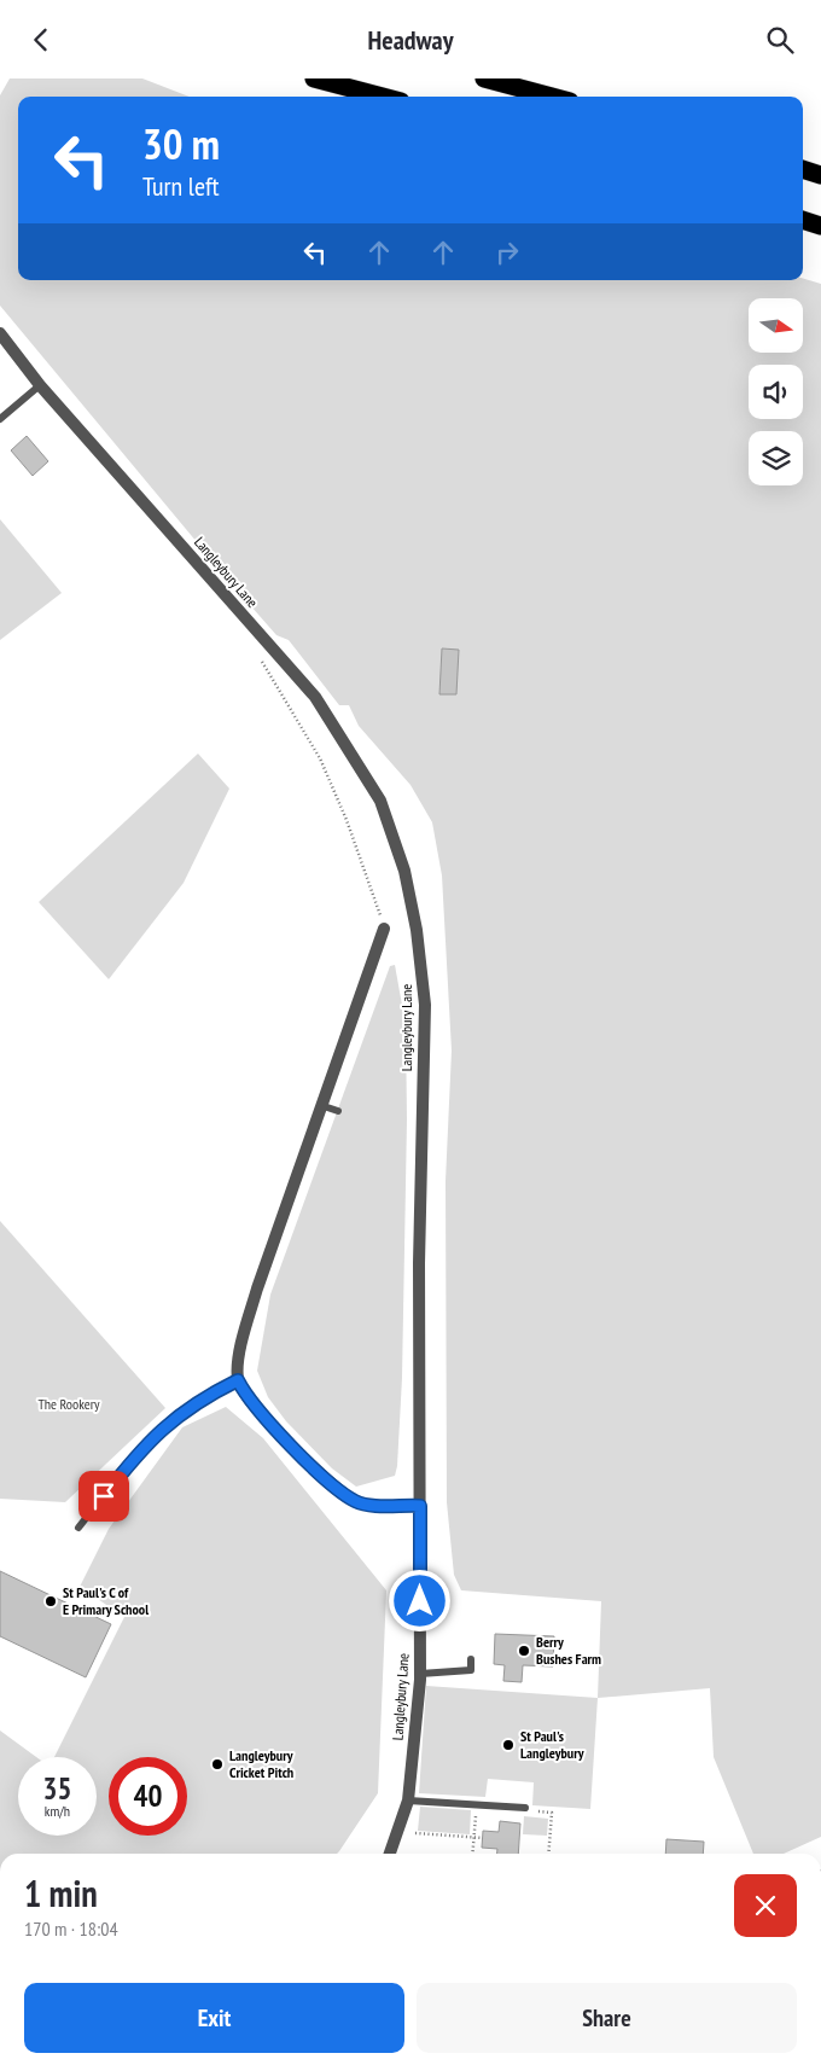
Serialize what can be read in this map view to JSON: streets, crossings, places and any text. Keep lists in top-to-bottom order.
{
  "streets": {
    "street": ["Langleybury Lane"]
  },
  "parks": ["The Rookery"],
  "places": [
    "St Paul's C of E Primary School",
    "Berry Bushes Farm",
    "St Paul's Langleybury",
    "Langleybury Cricket Pitch"
  ],
  "north": "right",
  "page": {
    "header": "Headway",
    "turn": ["30 m", "Turn left"],
    "speed": "35 km/h",
    "limit": "40",
    "heading": ["1 min", "170 m · 18:04"],
    "buttons": ["Exit", "Share"]
  }
}
